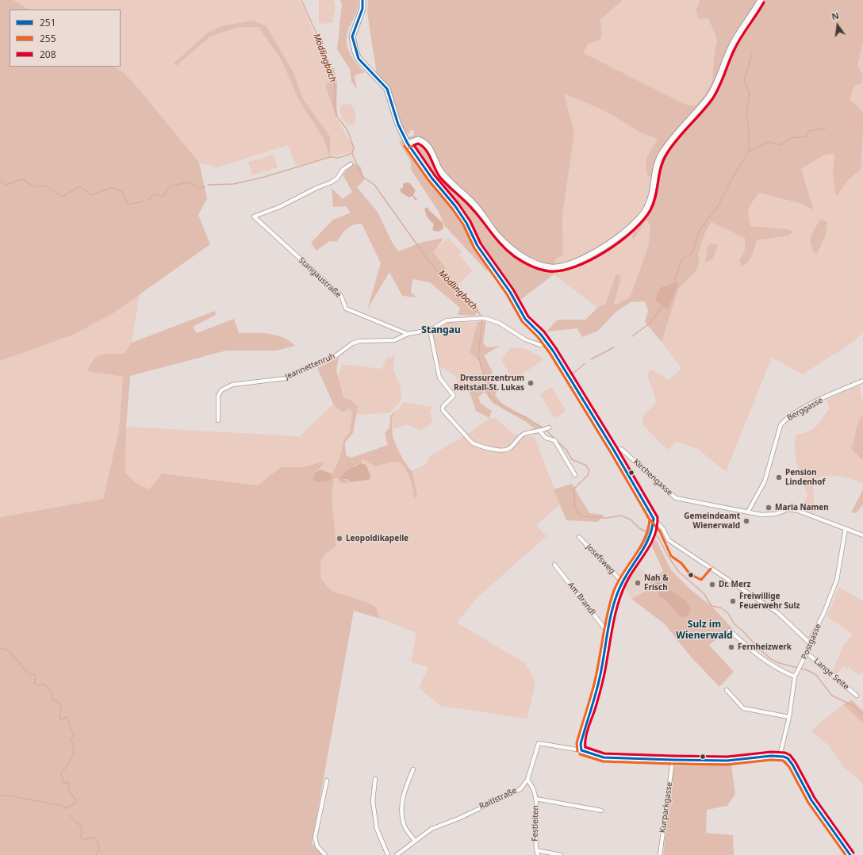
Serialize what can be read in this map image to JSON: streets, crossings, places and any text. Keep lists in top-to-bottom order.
{
  "streets": {
    "street": [
      "Stangaustraße",
      "Jeannettenruh",
      "Berggasse",
      "Kirchengasse",
      "Josefsweg",
      "Am Brandl",
      "Postgasse",
      "Lange Seite",
      "Raitlstraße",
      "Kurparkgasse",
      "Festleiten"
    ]
  },
  "crossings": [
    ["Stangaustraße", "Jeannettenruh"],
    ["Berggasse", "Kirchengasse"],
    ["Kirchengasse", "Postgasse"],
    ["Postgasse", "Lange Seite"],
    ["Raitlstraße", "Festleiten"]
  ],
  "districts": ["Stangau", "Sulz im Wienerwald"],
  "water": ["Mödlingbach"],
  "places": [
    "Dressurzentrum Reitstall-St. Lukas",
    "Pension Lindenhof",
    "Maria Namen",
    "Gemeindeamt Wienerwald",
    "Leopoldikapelle",
    "Nah & Frisch",
    "Dr. Merz",
    "Freiwillige Feuerwehr Sulz",
    "Fernheizwerk"
  ],
  "lines": ["transit line 251", "transit line 255", "transit line 208"],
  "legend": ["251", "255", "208"],
  "north": "top"
}
